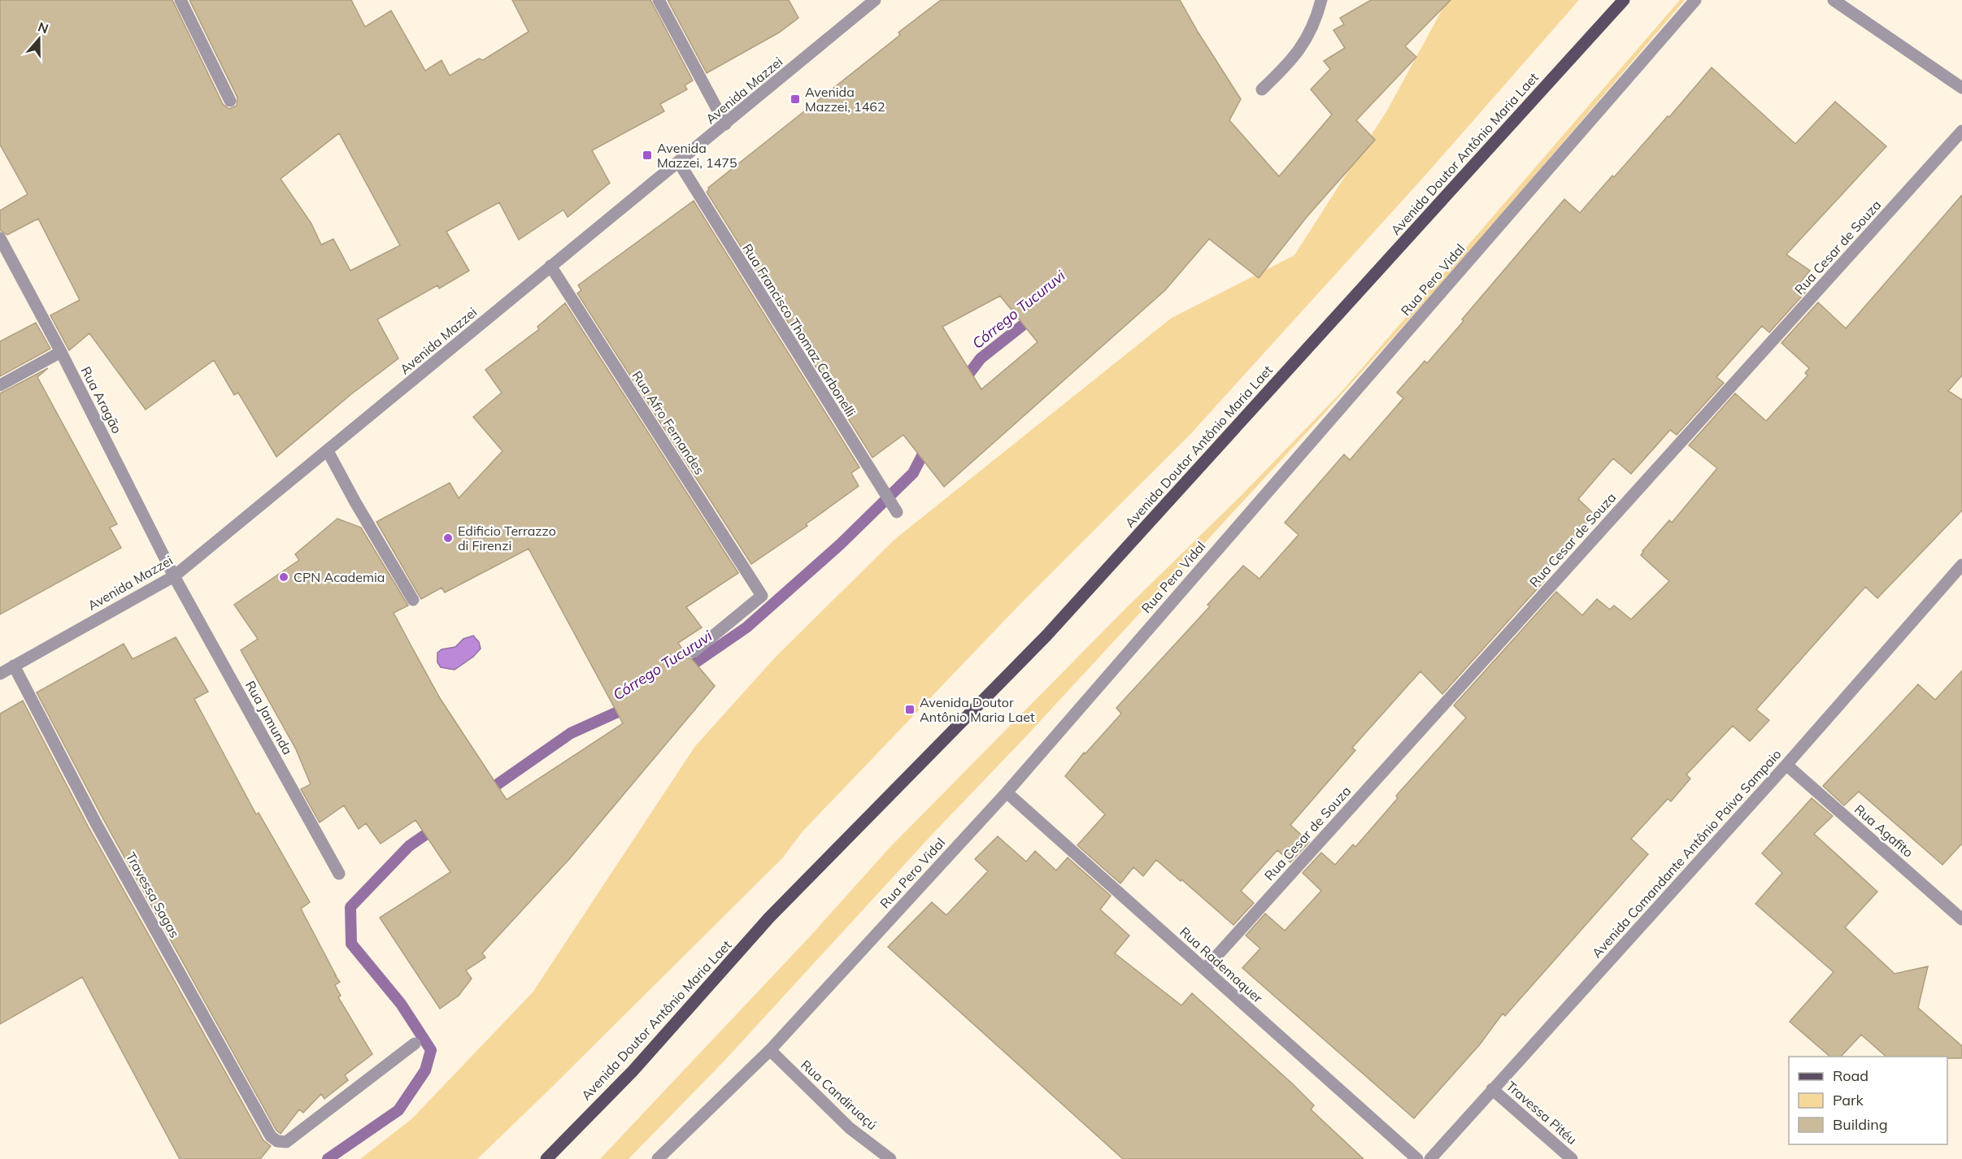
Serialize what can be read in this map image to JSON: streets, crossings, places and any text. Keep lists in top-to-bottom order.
{
  "streets": {
    "main road": ["Avenida Doutor Antônio Maria Laet"],
    "street": [
      "Avenida Mazzei",
      "Rua Cesar de Souza",
      "Rua Pero Vidal",
      "Rua Francisco Thomaz Carbonelli",
      "Rua Aragão",
      "Rua Afro Fernandes",
      "Rua Jamunda",
      "Rua Agafito",
      "Avenida Comandante Antônio Paiva Sampaio",
      "Travessa Sagas",
      "Rua Rademaquer",
      "Rua Candiruaçú",
      "Travessa Pitéu"
    ]
  },
  "crossings": [
    ["Avenida Mazzei", "Rua Francisco Thomaz Carbonelli"],
    ["Avenida Mazzei", "Rua Aragão"],
    ["Avenida Mazzei", "Rua Afro Fernandes"],
    ["Avenida Mazzei", "Rua Jamunda"],
    ["Avenida Mazzei", "Travessa Sagas"],
    ["Rua Cesar de Souza", "Rua Rademaquer"],
    ["Rua Pero Vidal", "Rua Rademaquer"],
    ["Rua Pero Vidal", "Rua Candiruaçú"],
    ["Rua Aragão", "Rua Jamunda"],
    ["Rua Agafito", "Avenida Comandante Antônio Paiva Sampaio"],
    ["Avenida Comandante Antônio Paiva Sampaio", "Travessa Pitéu"]
  ],
  "water": ["Córrego Tucuruvi"],
  "places": {
    "transit": ["Avenida Mazzei, 1462", "Avenida Mazzei, 1475", "Avenida Doutor Antônio Maria Laet"],
    "other": ["Edificio Terrazzo di Firenzi", "CPN Academia"]
  },
  "legend": ["Road", "Park", "Building"],
  "north": "top"
}
